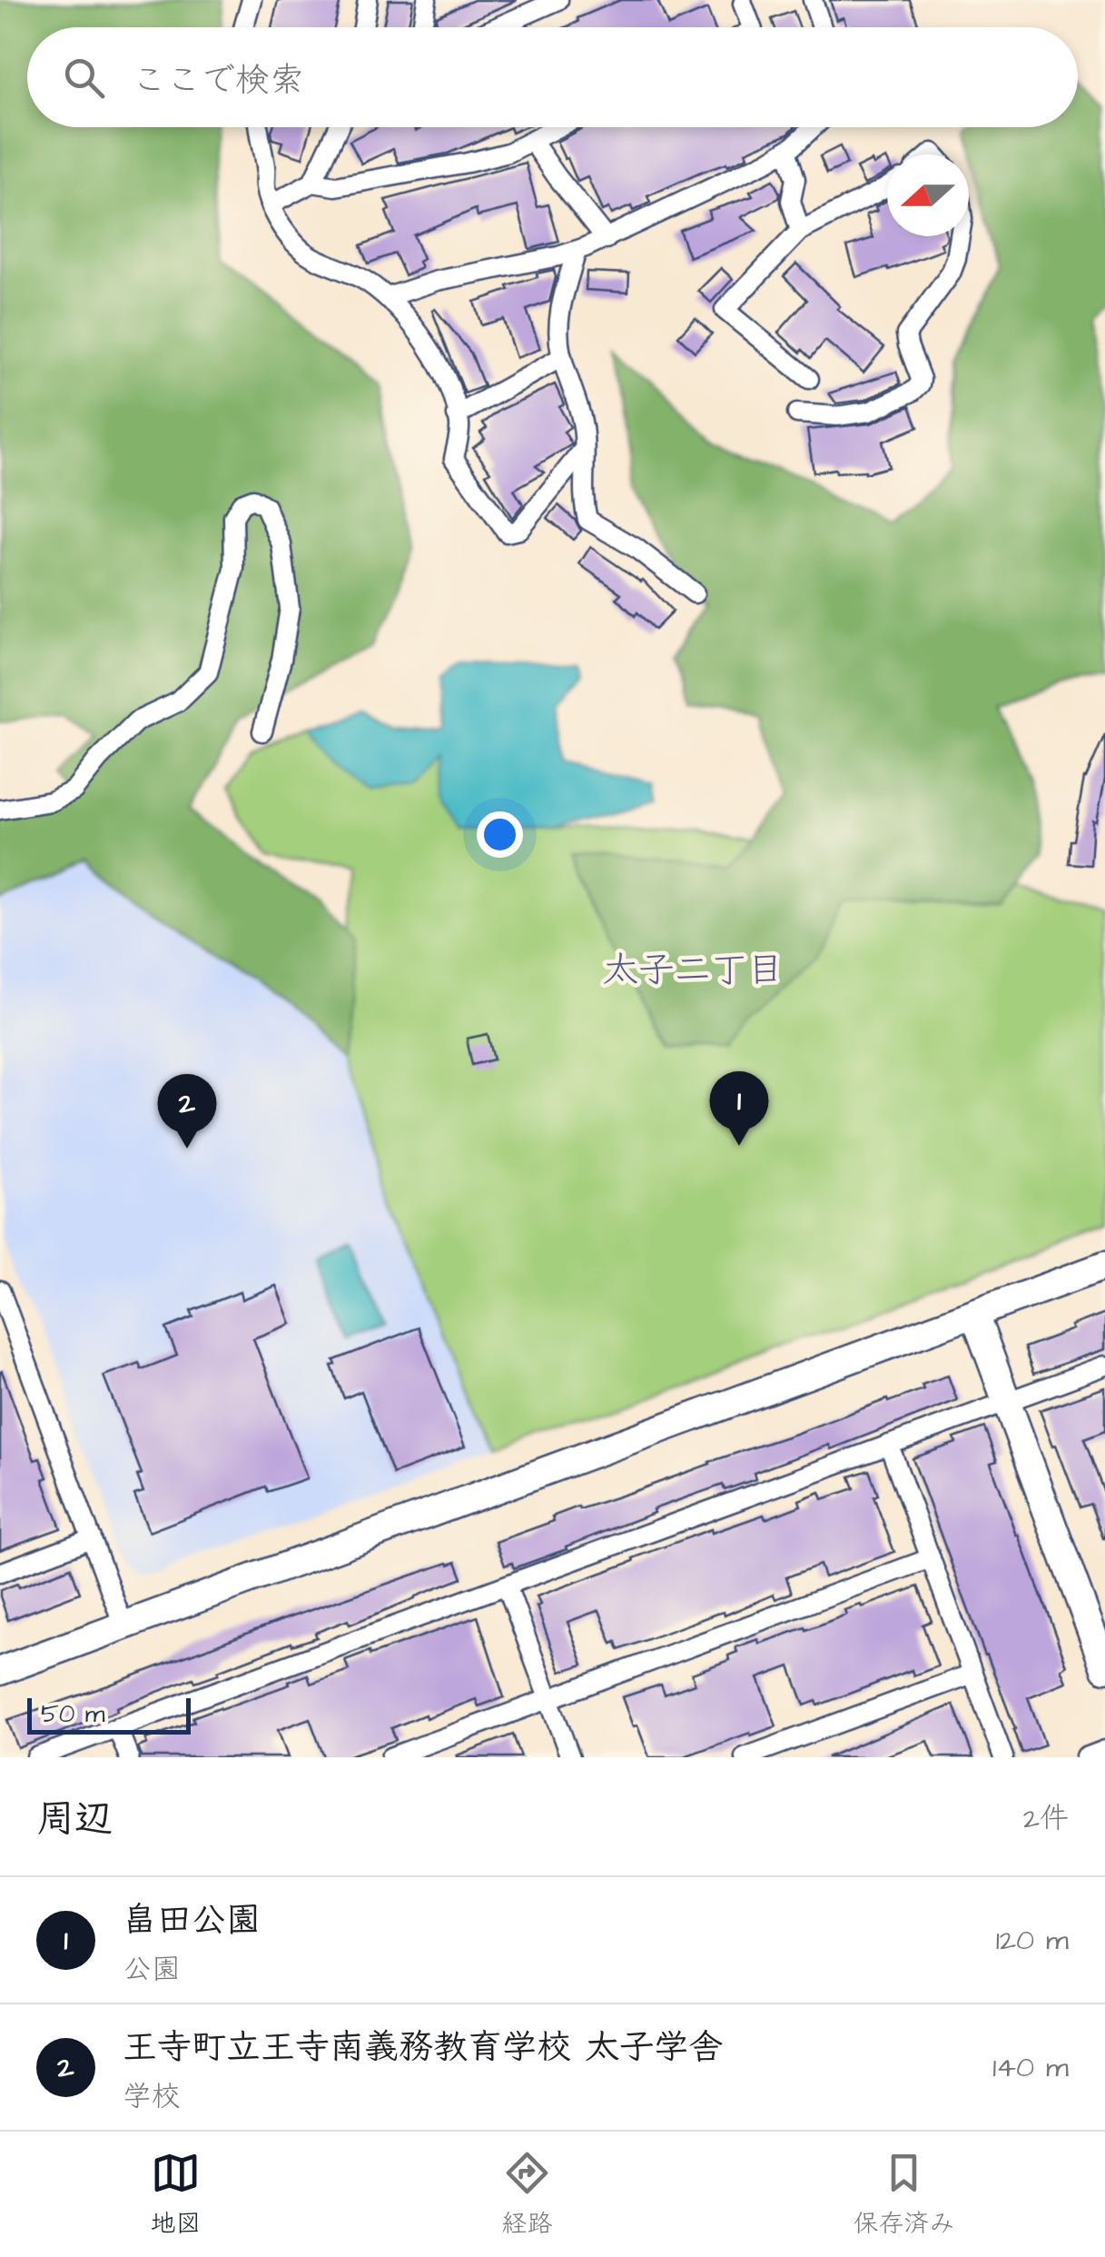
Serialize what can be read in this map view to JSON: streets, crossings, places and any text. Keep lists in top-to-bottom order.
{
  "districts": ["太子二丁目"],
  "scale_bar": "50 m",
  "north": "left",
  "page": {
    "search": "ここで検索",
    "pins": ["1", "2"],
    "scale": "50 m",
    "heading": ["周辺", "2件"],
    "list": [
      {
        "mark": "1",
        "name": "畠田公園",
        "note": "公園",
        "value": "120 m"
      },
      {
        "mark": "2",
        "name": "王寺町立王寺南義務教育学校 太子学舎",
        "note": "学校",
        "value": "140 m"
      }
    ],
    "nav": ["地図", "経路", "保存済み"]
  }
}
